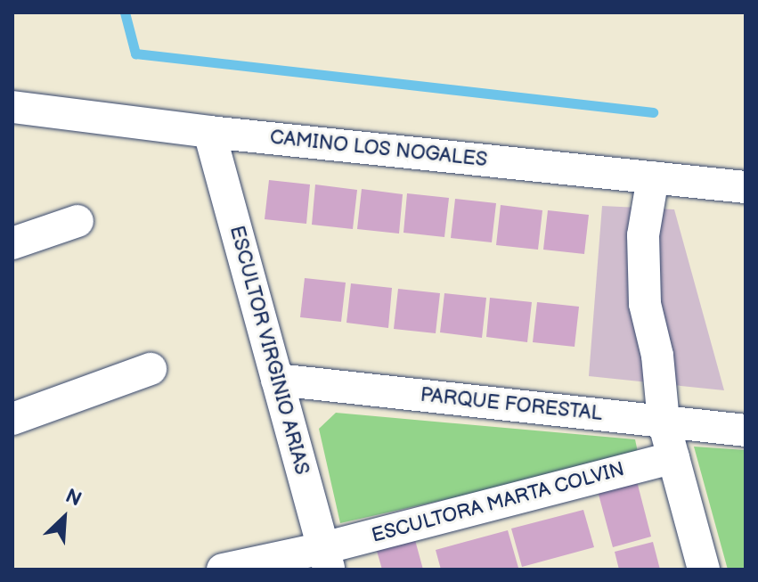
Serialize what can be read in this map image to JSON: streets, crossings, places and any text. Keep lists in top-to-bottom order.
{
  "streets": {
    "street": [
      "CAMINO LOS NOGALES",
      "ESCULTOR VIRGINIO ARIAS",
      "PARQUE FORESTAL",
      "ESCULTORA MARTA COLVIN"
    ]
  },
  "crossings": [
    ["CAMINO LOS NOGALES", "ESCULTOR VIRGINIO ARIAS"],
    ["ESCULTOR VIRGINIO ARIAS", "PARQUE FORESTAL"],
    ["ESCULTOR VIRGINIO ARIAS", "ESCULTORA MARTA COLVIN"]
  ],
  "north": "top right"
}
